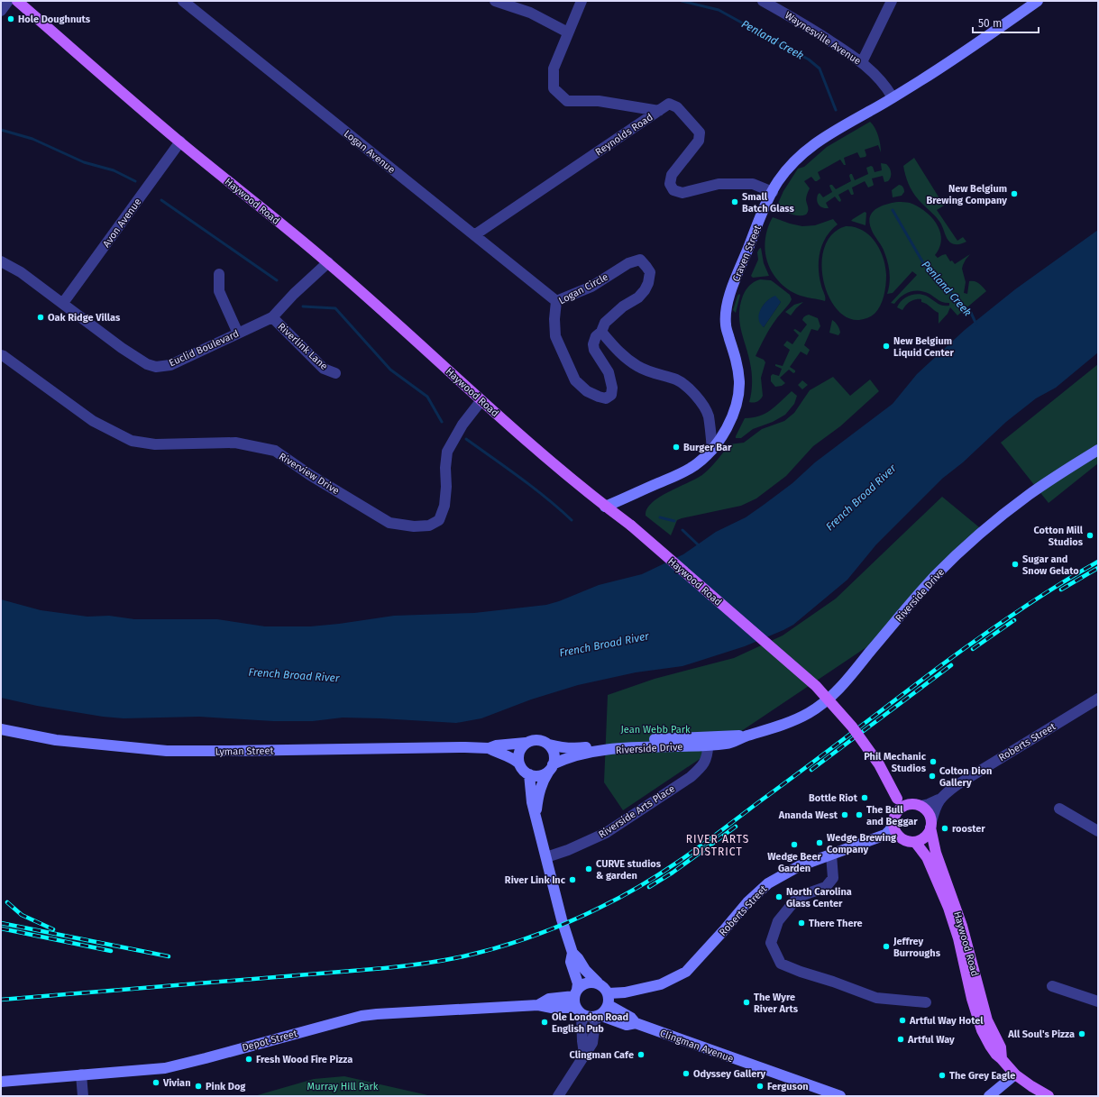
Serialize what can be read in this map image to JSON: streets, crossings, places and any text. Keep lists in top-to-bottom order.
{
  "streets": {
    "main road": [
      "Haywood Road",
      "Craven Street",
      "Riverside Drive",
      "Roberts Street",
      "Lyman Street",
      "Depot Street",
      "Clingman Avenue"
    ],
    "street": [
      "Waynesville Avenue",
      "Reynolds Road",
      "Logan Avenue",
      "Avon Avenue",
      "Logan Circle",
      "Riverlink Lane",
      "Euclid Boulevard",
      "Riverview Drive",
      "Riverside Arts Place"
    ]
  },
  "crossings": [
    ["Waynesville Avenue", "Craven Street"],
    ["Reynolds Road", "Logan Avenue"],
    ["Logan Avenue", "Logan Circle"],
    ["Haywood Road", "Avon Avenue"],
    ["Haywood Road", "Craven Street"],
    ["Haywood Road", "Euclid Boulevard"],
    ["Haywood Road", "Riverview Drive"],
    ["Haywood Road", "Roberts Street"],
    ["Avon Avenue", "Euclid Boulevard"],
    ["Riverlink Lane", "Euclid Boulevard"],
    ["Riverside Drive", "Lyman Street"],
    ["Riverside Drive", "Riverside Arts Place"],
    ["Roberts Street", "Depot Street"],
    ["Roberts Street", "Clingman Avenue"],
    ["Depot Street", "Clingman Avenue"]
  ],
  "districts": ["RIVER ARTS DISTRICT"],
  "water": ["Penland Creek", "French Broad River"],
  "parks": ["Jean Webb Park", "Murray Hill Park"],
  "places": [
    "Hole Doughnuts",
    "New Belgium Brewing Company",
    "Small Batch Glass",
    "Oak Ridge Villas",
    "New Belgium Liquid Center",
    "Burger Bar",
    "Cotton Mill Studios",
    "Sugar and Snow Gelato",
    "Phil Mechanic Studios",
    "Colton Dion Gallery",
    "Bottle Riot",
    "Ananda West",
    "The Bull and Beggar",
    "rooster",
    "Wedge Brewing Company",
    "Wedge Beer Garden",
    "CURVE studios & garden",
    "River Link Inc",
    "North Carolina Glass Center",
    "There There",
    "Jeffrey Burroughs",
    "The Wyre River Arts",
    "Artful Way Hotel",
    "Ole London Road English Pub",
    "All Soul's Pizza",
    "Artful Way",
    "Clingman Cafe",
    "Fresh Wood Fire Pizza",
    "Odyssey Gallery",
    "The Grey Eagle",
    "Vivian",
    "Pink Dog",
    "Ferguson"
  ],
  "scale_bar": "50 m"
}
